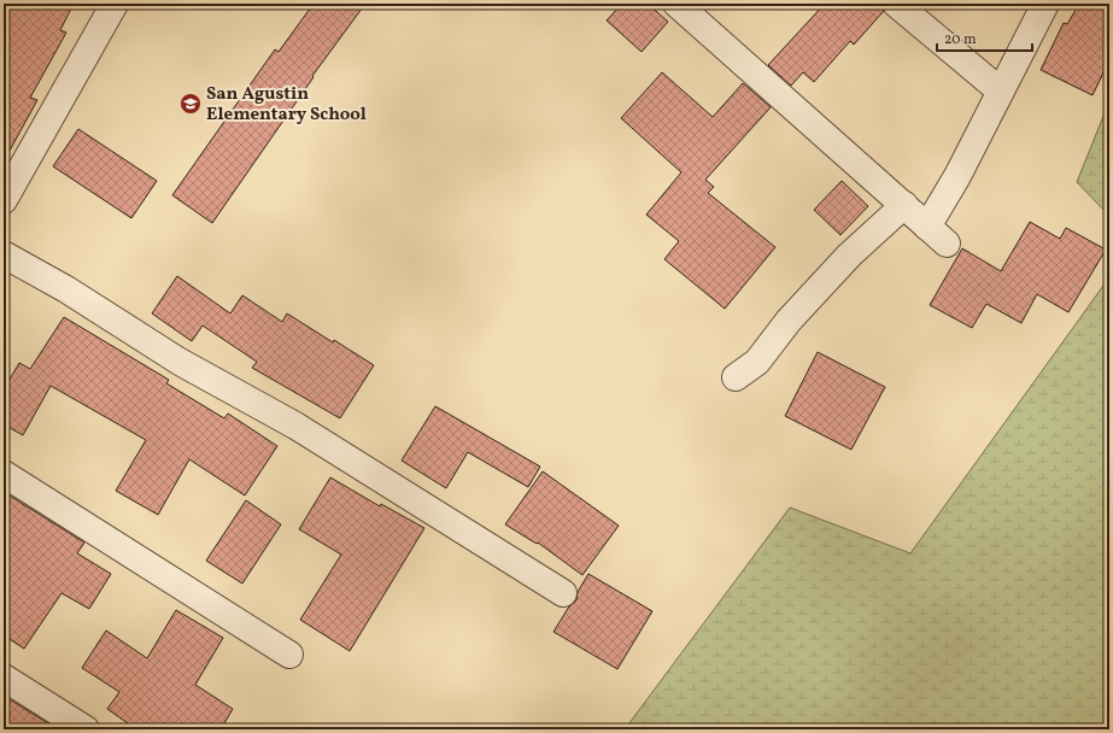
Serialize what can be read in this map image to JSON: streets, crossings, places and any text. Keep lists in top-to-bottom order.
{
  "places": {
    "school or university": ["San Agustin Elementary School"]
  },
  "scale_bar": "20 m"
}
